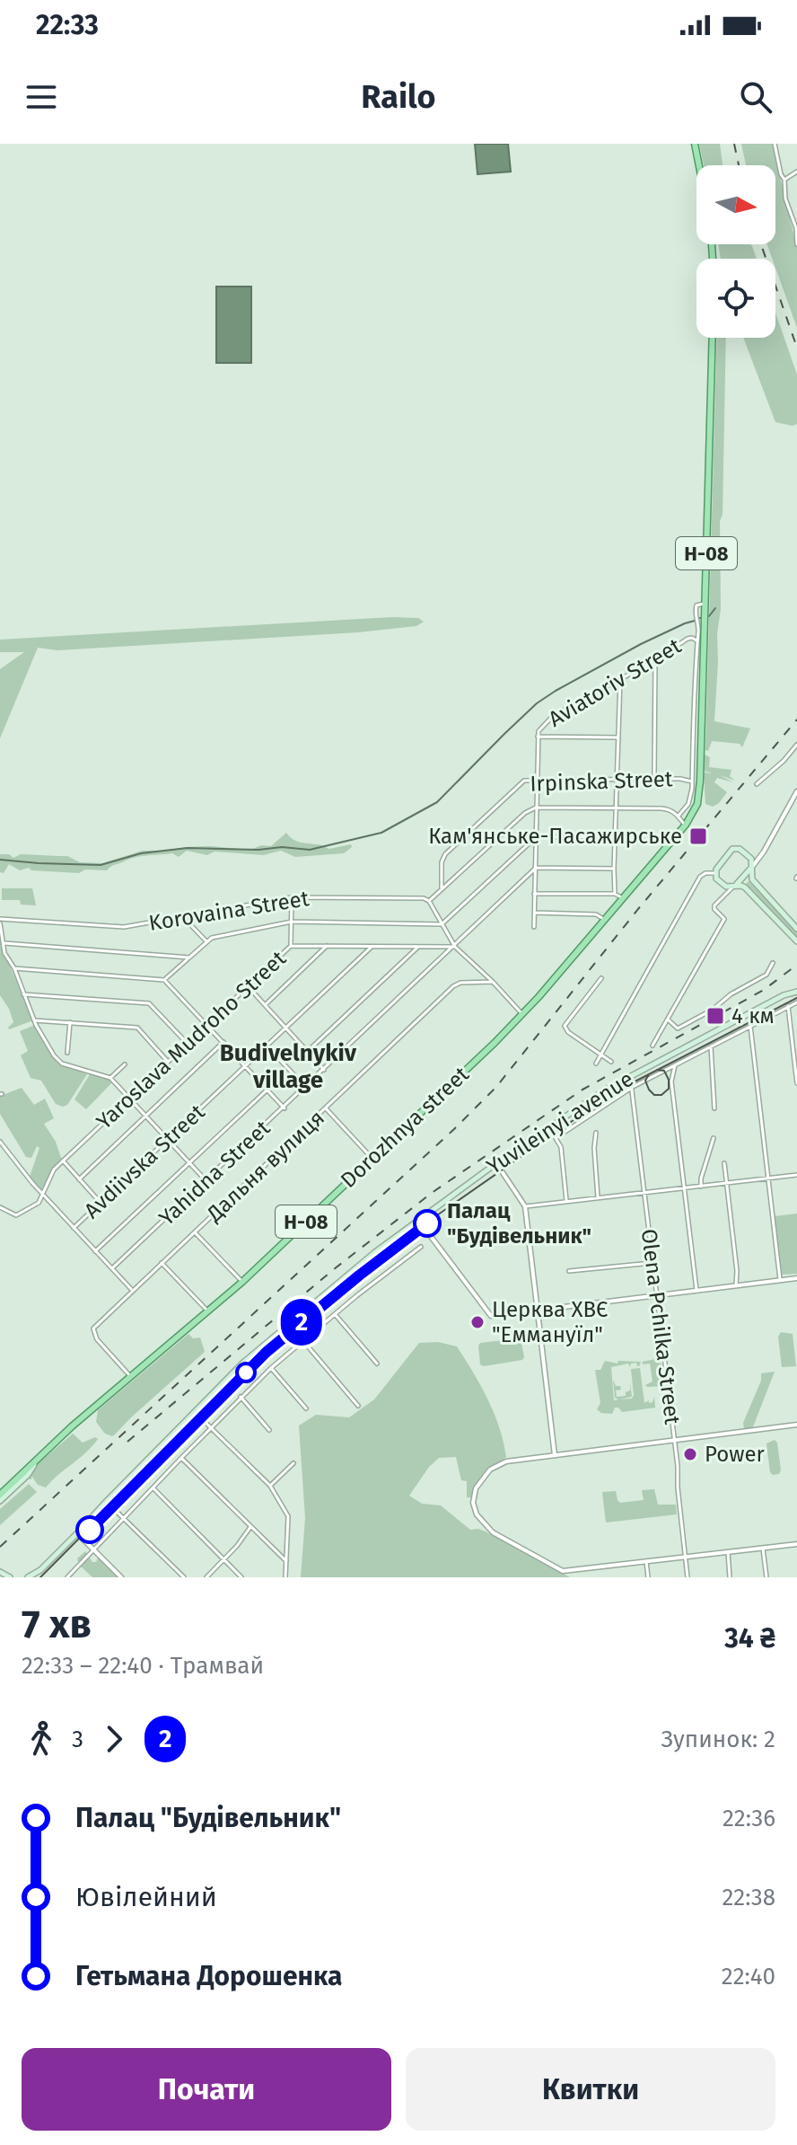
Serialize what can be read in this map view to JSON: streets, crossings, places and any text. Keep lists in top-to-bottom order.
{
  "streets": {
    "main road": ["Н-08", "Yuvileinyi avenue", "Dorozhnya street"],
    "street": [
      "Aviatoriv Street",
      "Irpinska Street",
      "Korovaina Street",
      "Yaroslava Mudroho Street",
      "Avdiivska Street",
      "Дальня вулиця",
      "Yahidna Street",
      "Olena Pchilka Street"
    ]
  },
  "crossings": [
    ["Н-08", "Dorozhnya street"],
    ["Yaroslava Mudroho Street", "Avdiivska Street"],
    ["Yaroslava Mudroho Street", "Yahidna Street"],
    ["Yuvileinyi avenue", "Olena Pchilka Street"],
    ["Dorozhnya street", "Дальня вулиця"]
  ],
  "districts": ["Budivelnykiv village"],
  "places": {
    "transit": ["Кам'янське-Пасажирське", "4 км"],
    "other": ["Палац \"Будівельник\"", "Церква ХВЄ \"Еммануїл\"", "Power"]
  },
  "lines": ["tram line 2"],
  "north": "right",
  "page": {
    "status": "22:33",
    "header": "Railo",
    "on_map": "2",
    "heading": ["7 хв", "22:33 – 22:40 · Трамвай", "34 ₴"],
    "legs": ["3", "2", "Зупинок: 2"],
    "list": [
      {
        "name": "Палац \"Будівельник\"",
        "value": "22:36"
      },
      {
        "name": "Ювілейний",
        "value": "22:38"
      },
      {
        "name": "Гетьмана Дорошенка",
        "value": "22:40"
      }
    ],
    "buttons": ["Почати", "Квитки"]
  }
}
